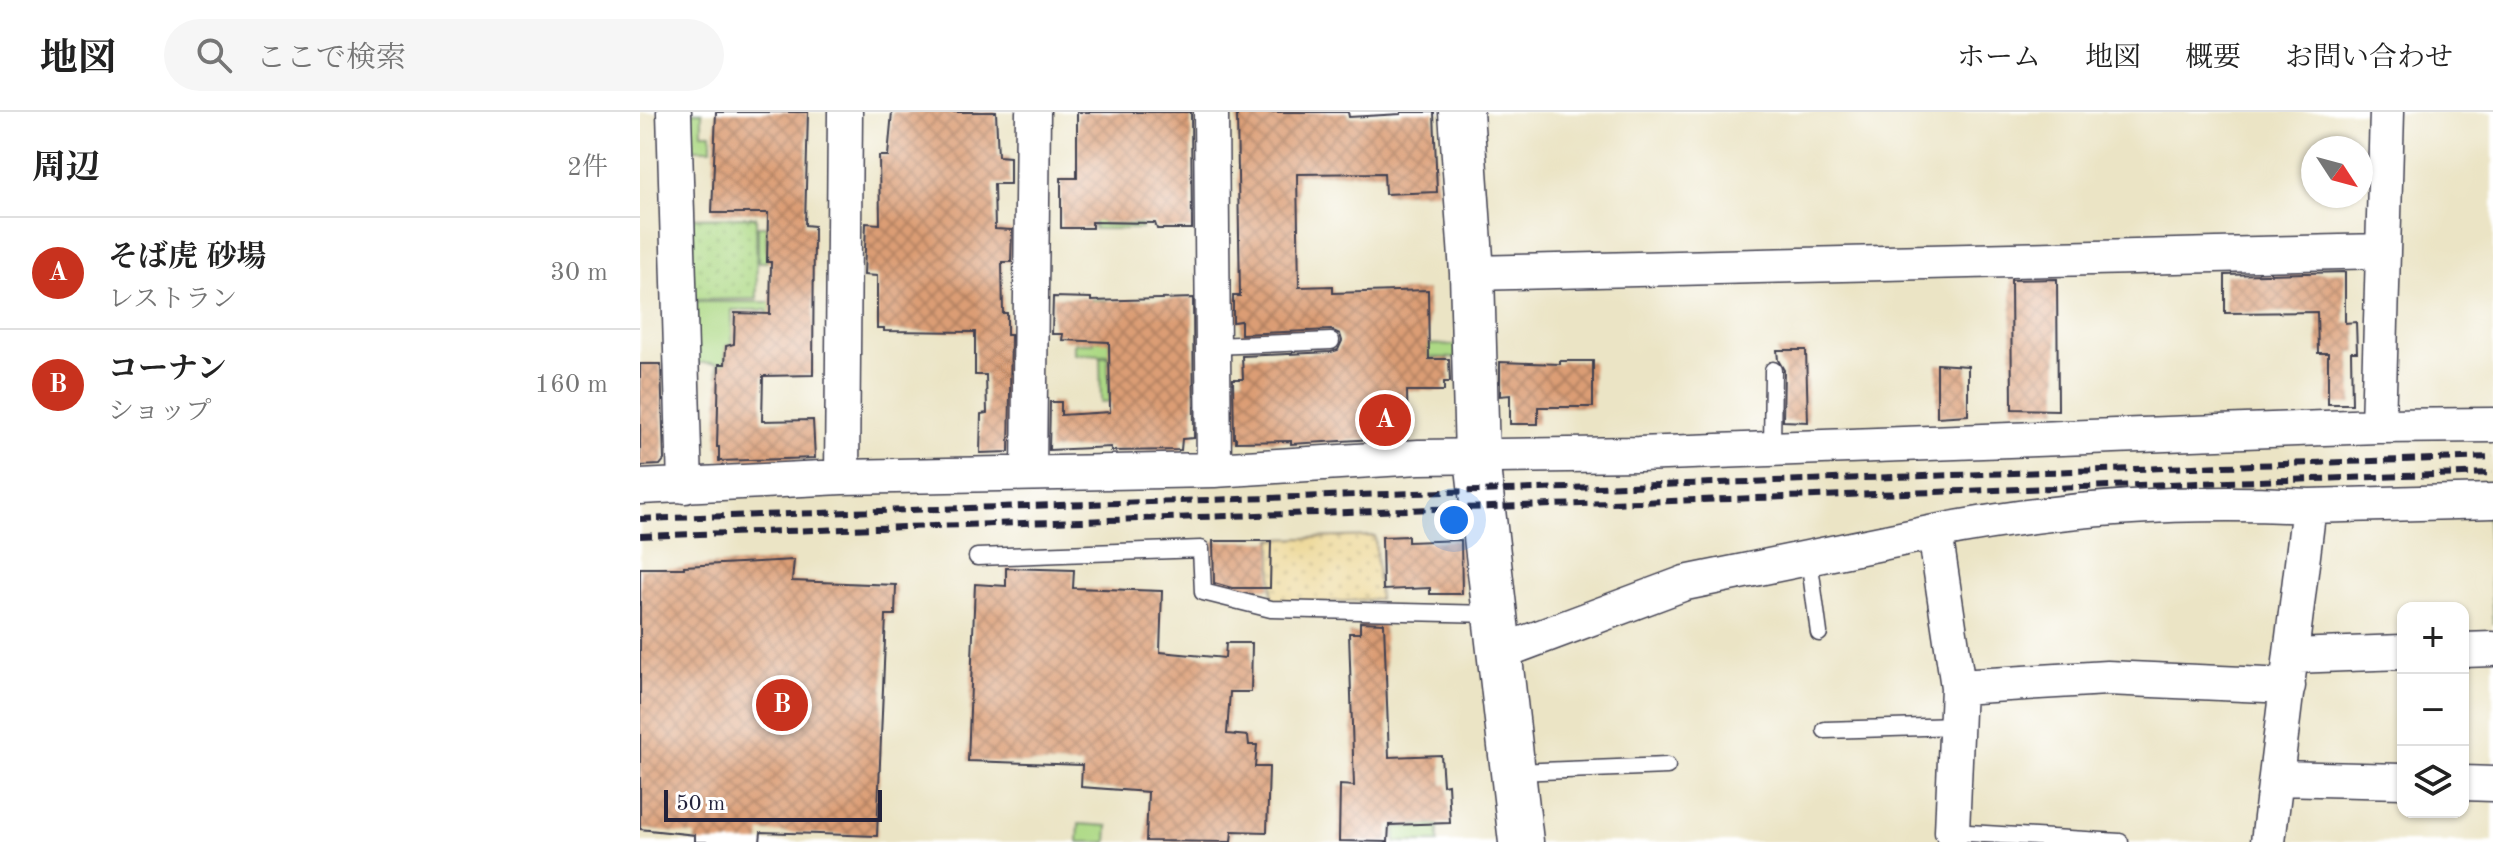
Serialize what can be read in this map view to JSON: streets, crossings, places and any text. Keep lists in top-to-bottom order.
{
  "scale_bar": "50 m",
  "north": "bottom right",
  "page": {
    "header": "地図",
    "search": "ここで検索",
    "nav": [
      "ホーム",
      "地図",
      "概要",
      "お問い合わせ"
    ],
    "heading": ["周辺", "2件"],
    "list": [
      {
        "mark": "A",
        "name": "そば虎 砂場",
        "note": "レストラン",
        "value": "30 m"
      },
      {
        "mark": "B",
        "name": "コーナン",
        "note": "ショップ",
        "value": "160 m"
      }
    ],
    "pins": ["A", "B"],
    "map_buttons": ["+", "−"],
    "scale": "50 m"
  }
}
